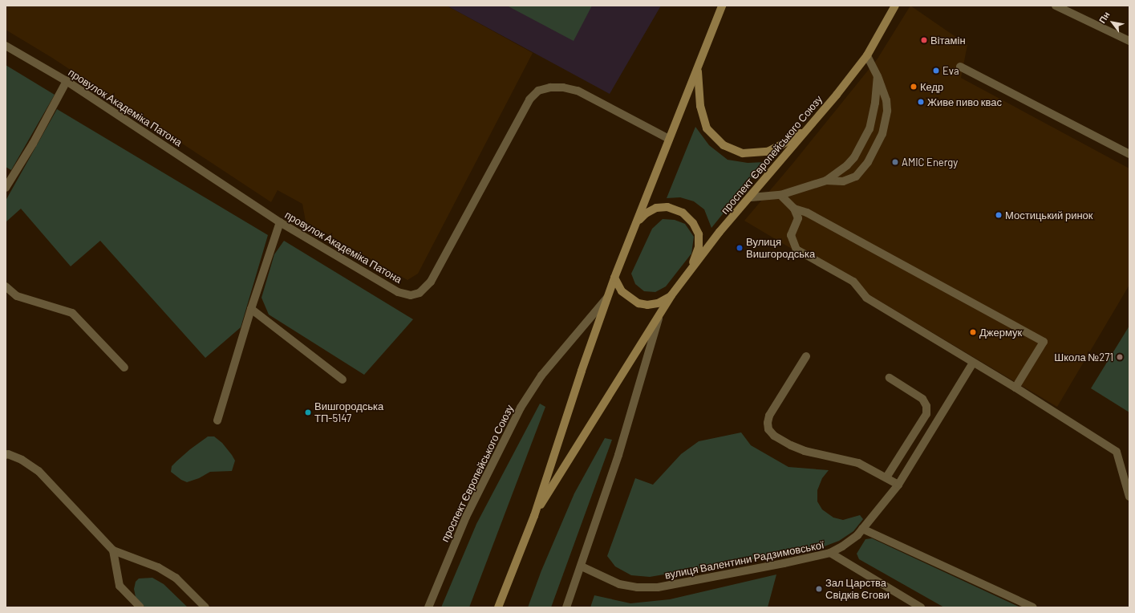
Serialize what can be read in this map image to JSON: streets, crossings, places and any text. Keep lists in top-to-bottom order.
{
  "streets": {
    "main road": ["проспект Європейського Союзу"],
    "street": ["провулок Академіка Патона", "вулиця Валентини Радзимовської"]
  },
  "crossings": [
    ["провулок Академіка Патона", "проспект Європейського Союзу"],
    ["проспект Європейського Союзу", "вулиця Валентини Радзимовської"]
  ],
  "places": [
    "Вітамін",
    "Eva",
    "Кедр",
    "Живе пиво квас",
    "AMIC Energy",
    "Мостицький ринок",
    "Вулиця Вишгородська",
    "Джермук",
    "Школа №271",
    "Вишгородська ТП-5147",
    "Зал Царства Свідків Єгови"
  ],
  "north": "top left"
}
